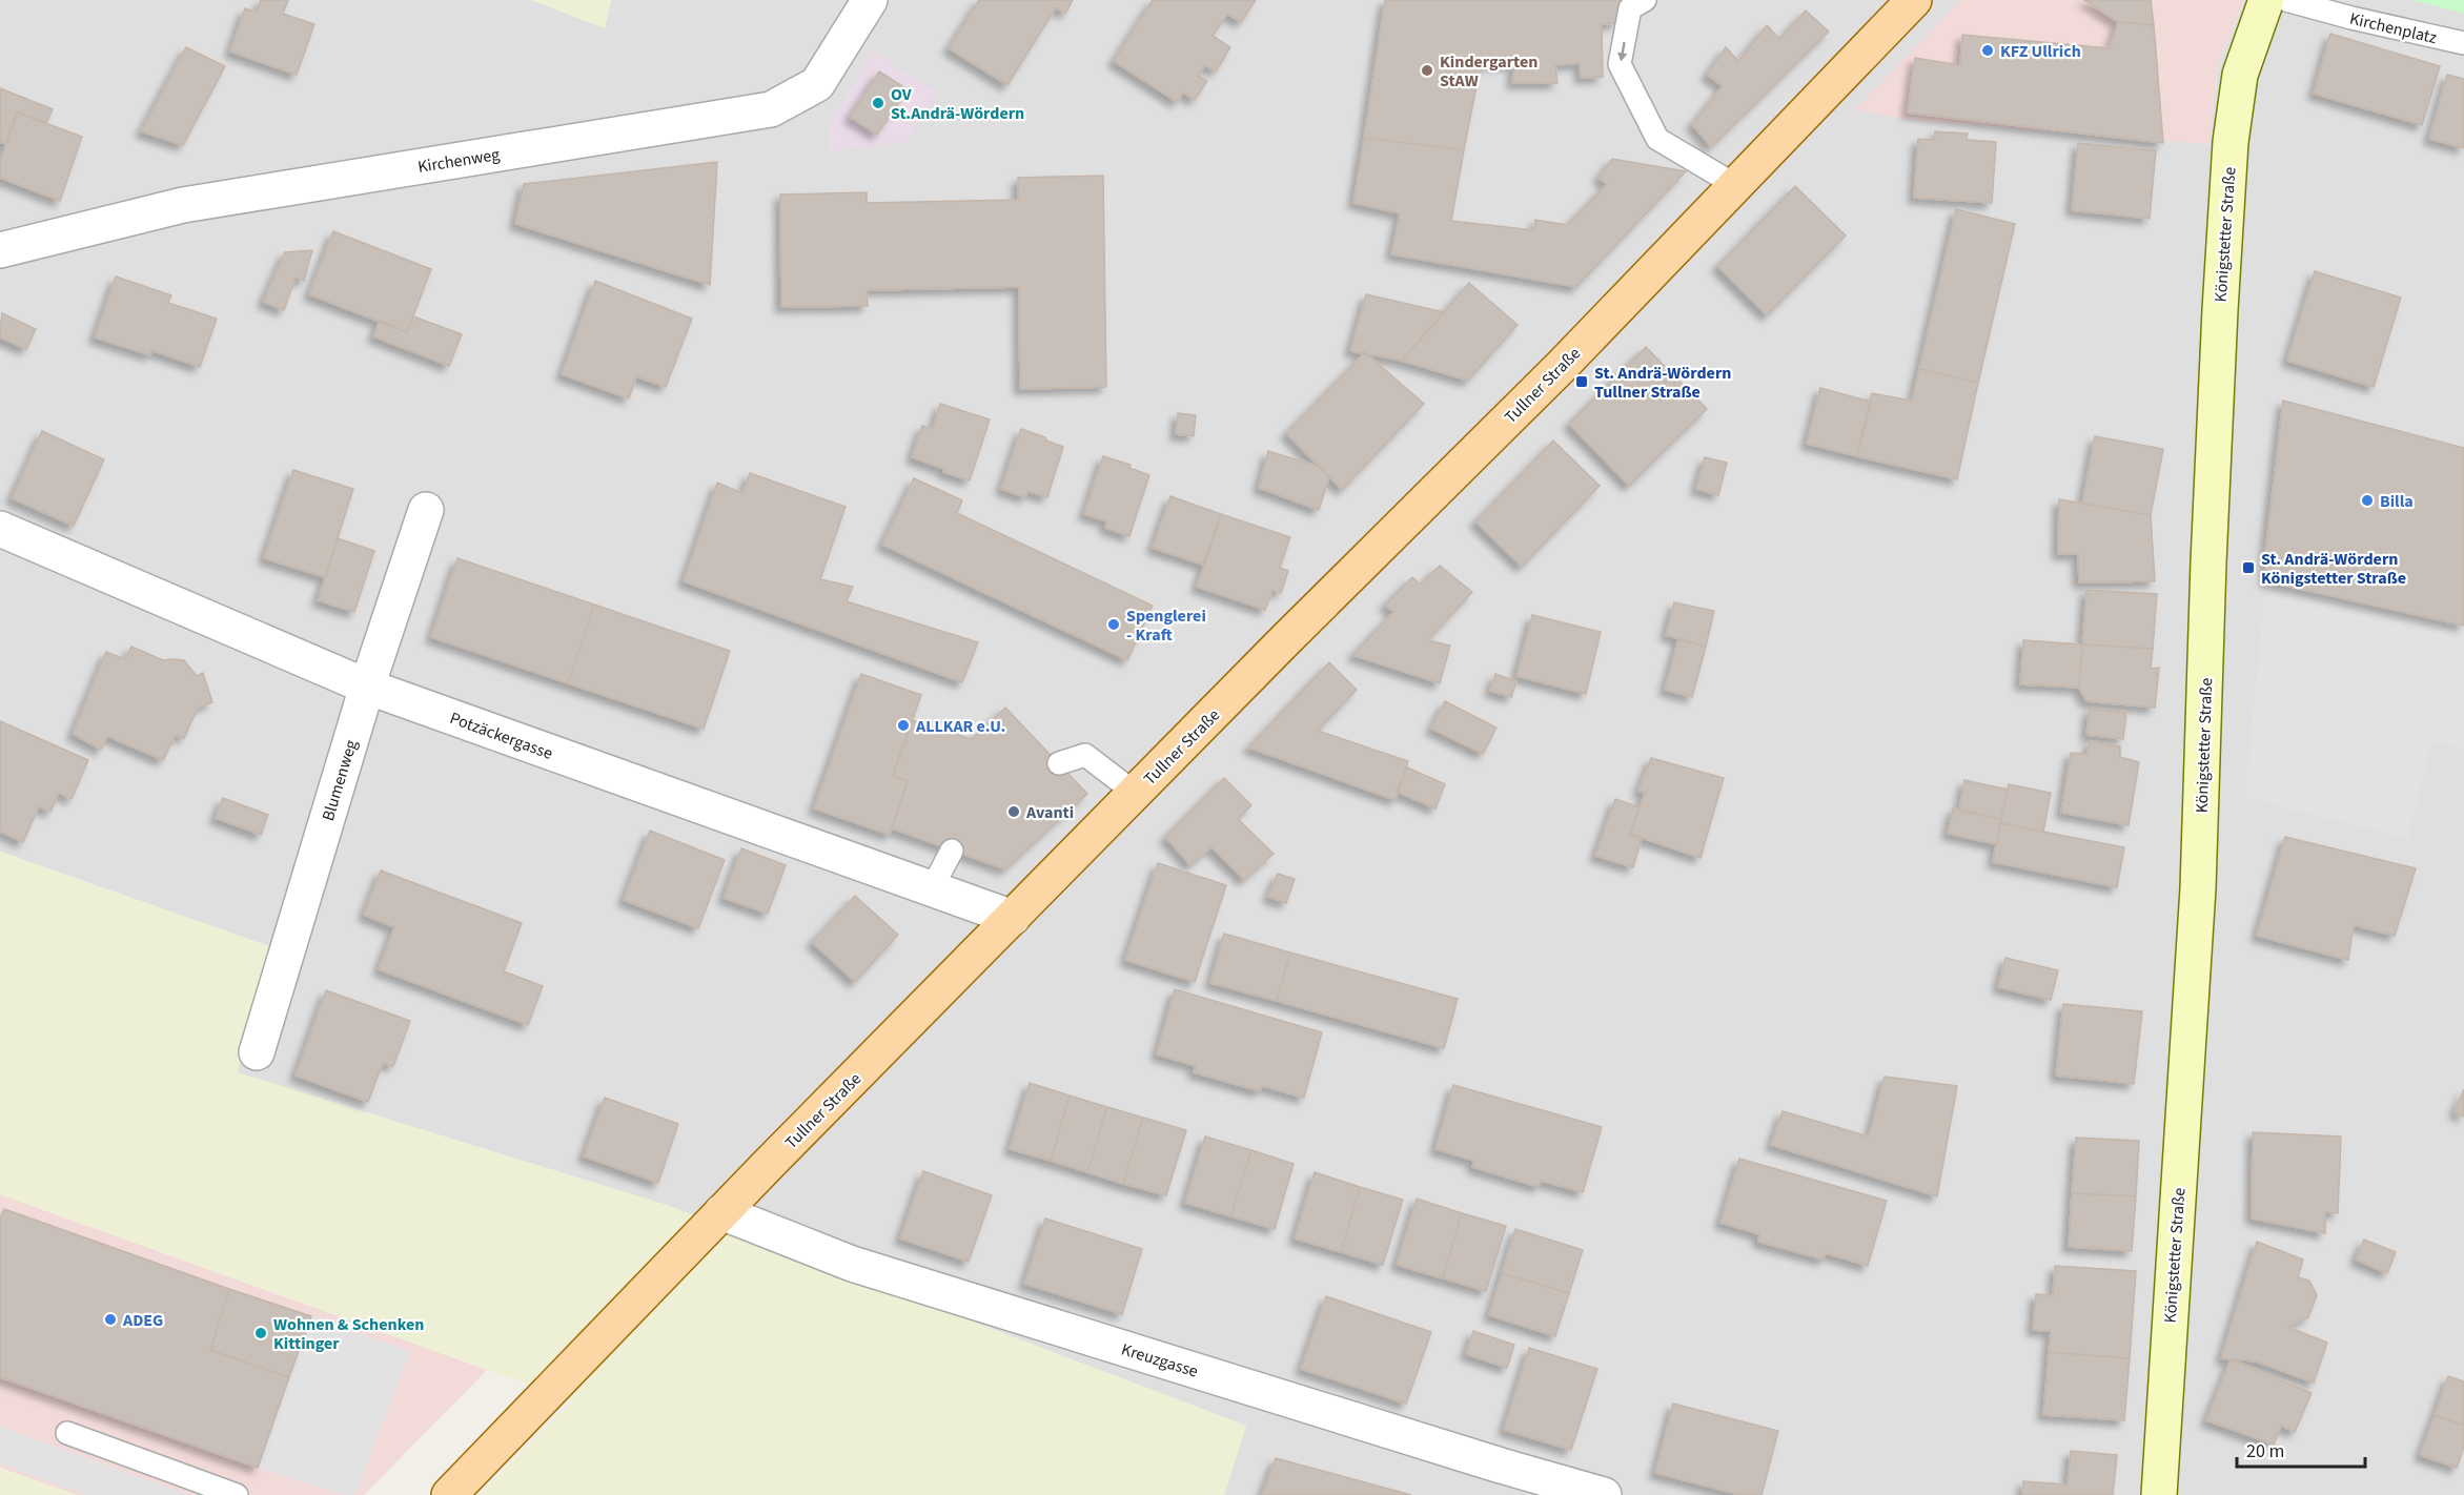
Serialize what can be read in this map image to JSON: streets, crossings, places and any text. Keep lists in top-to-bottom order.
{
  "streets": {
    "main road": ["Königstetter Straße", "Tullner Straße"],
    "street": [
      "Kirchenweg",
      "Potzäckergasse",
      "Blumenweg",
      "Kreuzgasse"
    ],
    "lane": ["Kirchenplatz"]
  },
  "crossings": [
    ["Tullner Straße", "Potzäckergasse"],
    ["Tullner Straße", "Kreuzgasse"],
    ["Potzäckergasse", "Blumenweg"]
  ],
  "places": {
    "other": [
      "KFZ Ullrich",
      "Kindergarten StAW",
      "OV St.Andrä-Wördern",
      "Billa",
      "Spenglerei - Kraft",
      "ALLKAR e.U.",
      "Avanti",
      "ADEG",
      "Wohnen & Schenken Kittinger"
    ],
    "transit": ["St. Andrä-Wördern Tullner Straße", "St. Andrä-Wördern Königstetter Straße"]
  },
  "scale_bar": "20 m"
}
